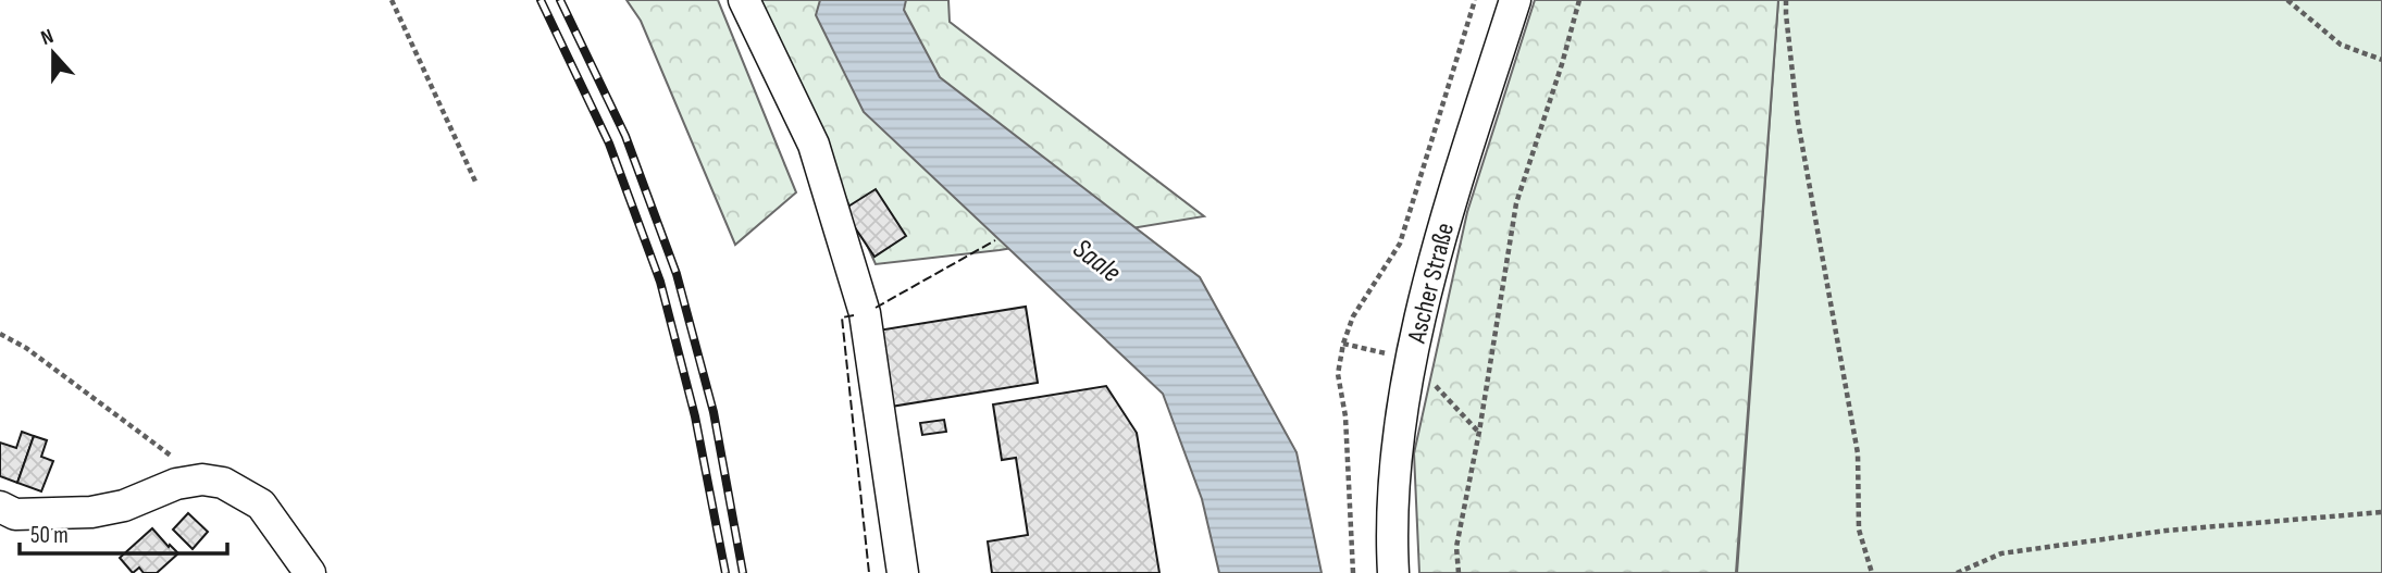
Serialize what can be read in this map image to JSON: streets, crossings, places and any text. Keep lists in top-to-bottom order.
{
  "streets": {
    "street": ["Ascher Straße"]
  },
  "water": ["Saale"],
  "scale_bar": "50 m",
  "north": "top"
}
